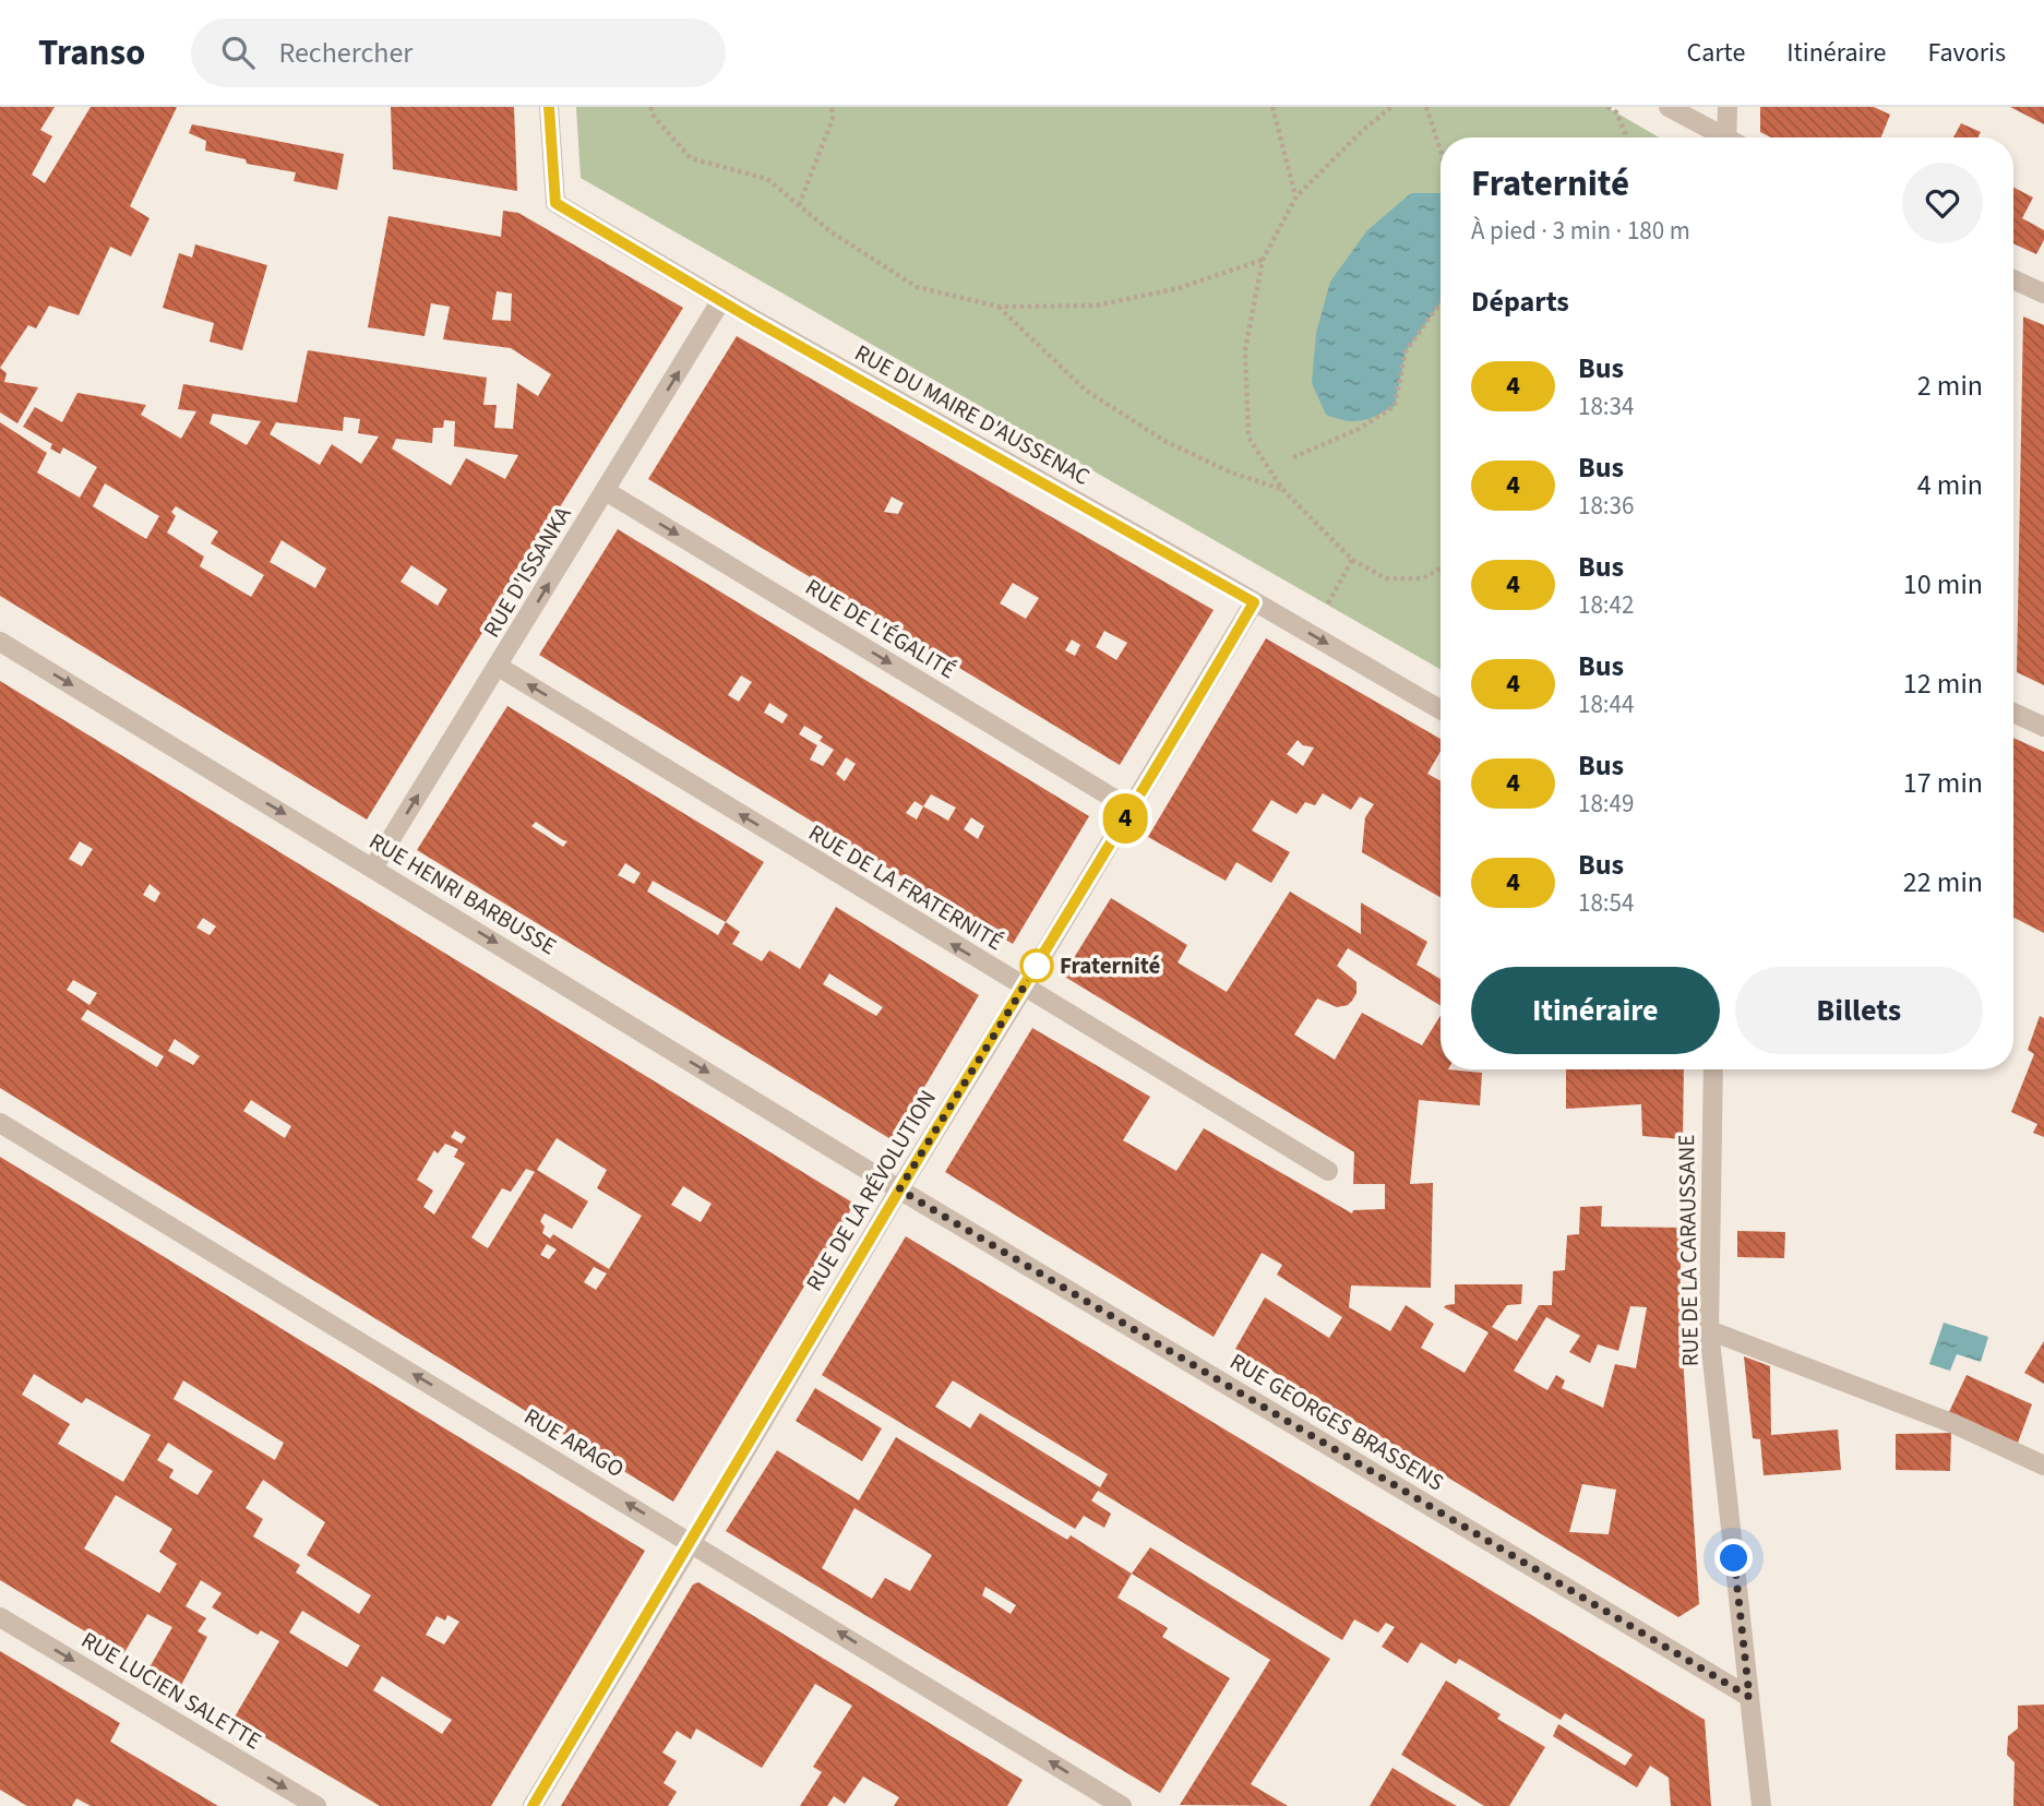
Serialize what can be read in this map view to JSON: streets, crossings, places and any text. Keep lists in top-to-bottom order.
{
  "streets": {
    "street": [
      "RUE DU MAIRE D'AUSSENAC",
      "RUE D'ISSANKA",
      "RUE DE L'ÉGALITÉ",
      "RUE DE LA FRATERNITÉ",
      "RUE HENRI BARBUSSE",
      "RUE DE LA RÉVOLUTION",
      "RUE DE LA CARAUSSANE",
      "RUE GEORGES BRASSENS",
      "RUE ARAGO",
      "RUE LUCIEN SALETTE"
    ]
  },
  "crossings": [
    ["RUE DU MAIRE D'AUSSENAC", "RUE D'ISSANKA"],
    ["RUE DU MAIRE D'AUSSENAC", "RUE DE LA RÉVOLUTION"],
    ["RUE D'ISSANKA", "RUE DE L'ÉGALITÉ"],
    ["RUE D'ISSANKA", "RUE DE LA FRATERNITÉ"],
    ["RUE D'ISSANKA", "RUE HENRI BARBUSSE"],
    ["RUE DE L'ÉGALITÉ", "RUE DE LA RÉVOLUTION"],
    ["RUE DE LA FRATERNITÉ", "RUE DE LA RÉVOLUTION"],
    ["RUE HENRI BARBUSSE", "RUE DE LA RÉVOLUTION"],
    ["RUE HENRI BARBUSSE", "RUE GEORGES BRASSENS"],
    ["RUE DE LA RÉVOLUTION", "RUE GEORGES BRASSENS"],
    ["RUE DE LA RÉVOLUTION", "RUE ARAGO"],
    ["RUE DE LA CARAUSSANE", "RUE GEORGES BRASSENS"]
  ],
  "one_way": [
    "RUE D'ISSANKA",
    "RUE DE L'ÉGALITÉ",
    "RUE DE LA FRATERNITÉ",
    "RUE HENRI BARBUSSE",
    "RUE ARAGO",
    "RUE LUCIEN SALETTE"
  ],
  "places": ["Fraternité"],
  "lines": ["bus line 4"],
  "page": {
    "header": "Transo",
    "search": "Rechercher",
    "nav": ["Carte", "Itinéraire", "Favoris"],
    "on_map": "4",
    "heading": [
      ["Fraternité", "À pied · 3 min · 180 m"],
      "Départs"
    ],
    "list": [
      {
        "mark": "4",
        "name": "Bus",
        "note": "18:34",
        "value": "2 min"
      },
      {
        "mark": "4",
        "name": "Bus",
        "note": "18:36",
        "value": "4 min"
      },
      {
        "mark": "4",
        "name": "Bus",
        "note": "18:42",
        "value": "10 min"
      },
      {
        "mark": "4",
        "name": "Bus",
        "note": "18:44",
        "value": "12 min"
      },
      {
        "mark": "4",
        "name": "Bus",
        "note": "18:49",
        "value": "17 min"
      },
      {
        "mark": "4",
        "name": "Bus",
        "note": "18:54",
        "value": "22 min"
      }
    ],
    "buttons": ["Itinéraire", "Billets"]
  }
}
